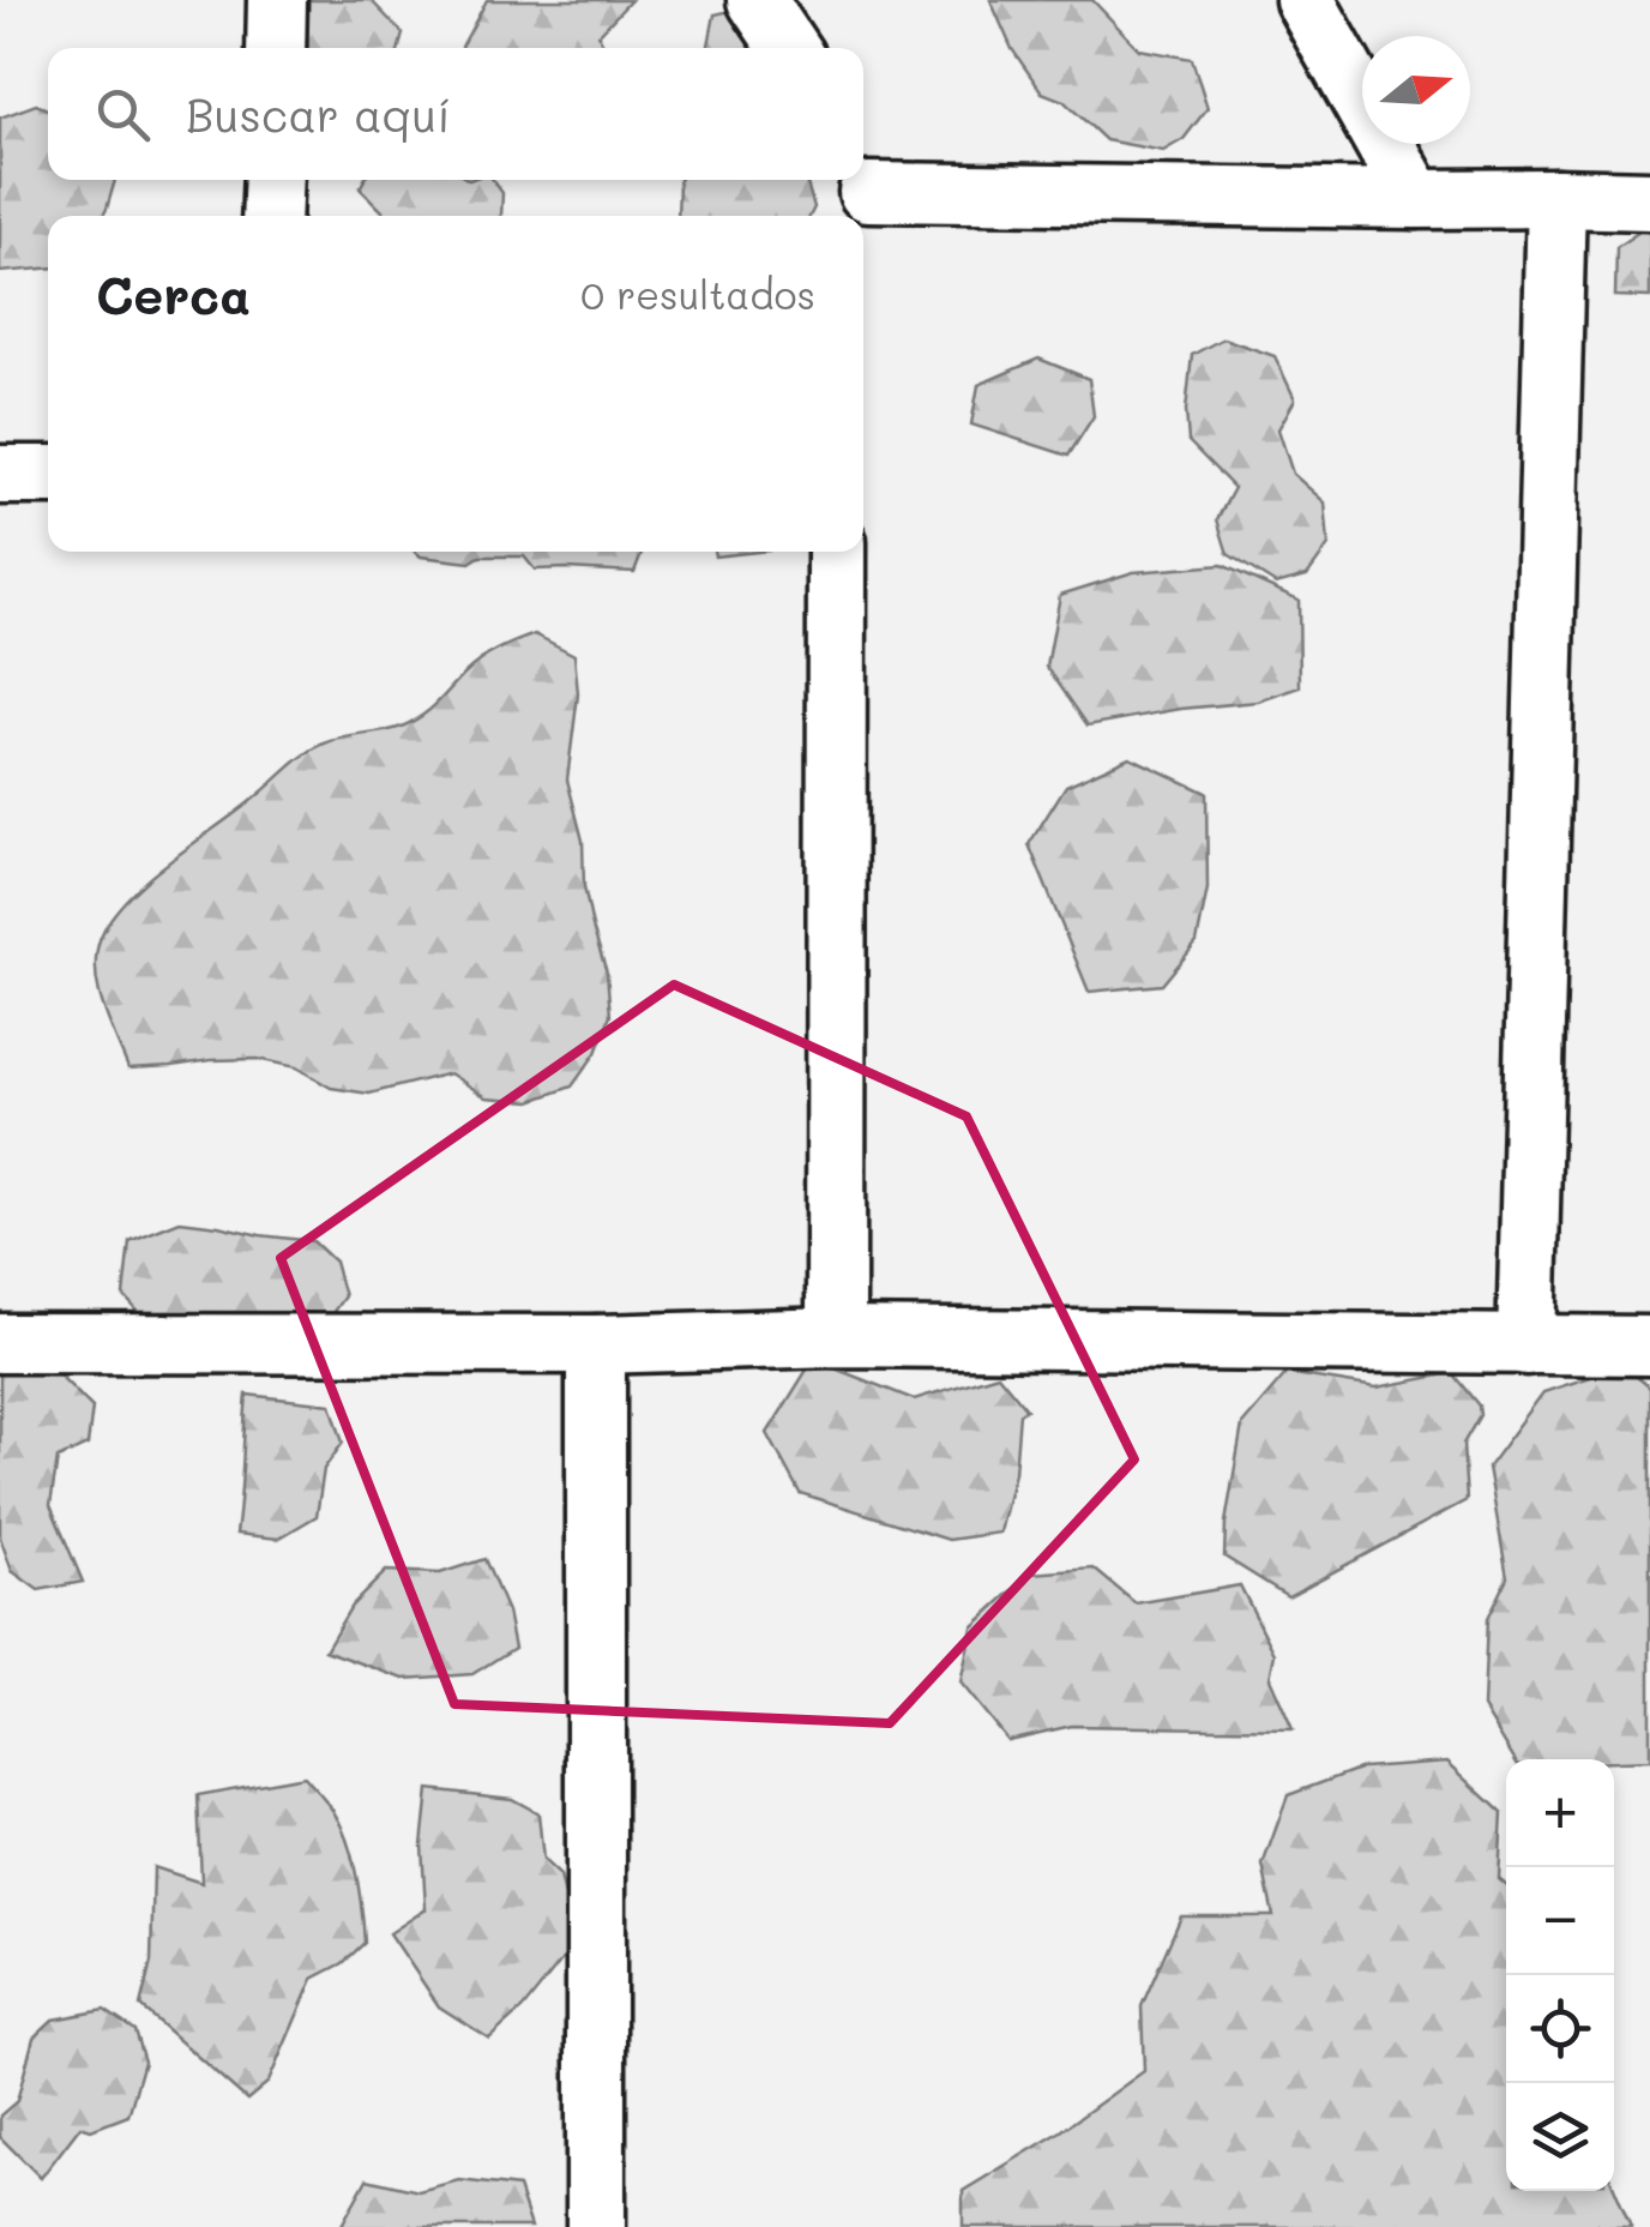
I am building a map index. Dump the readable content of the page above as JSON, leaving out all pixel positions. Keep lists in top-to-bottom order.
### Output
{
  "north": "right",
  "page": {
    "search": "Buscar aquí",
    "heading": ["Cerca", "0 resultados"],
    "map_buttons": ["+", "−"]
  }
}
